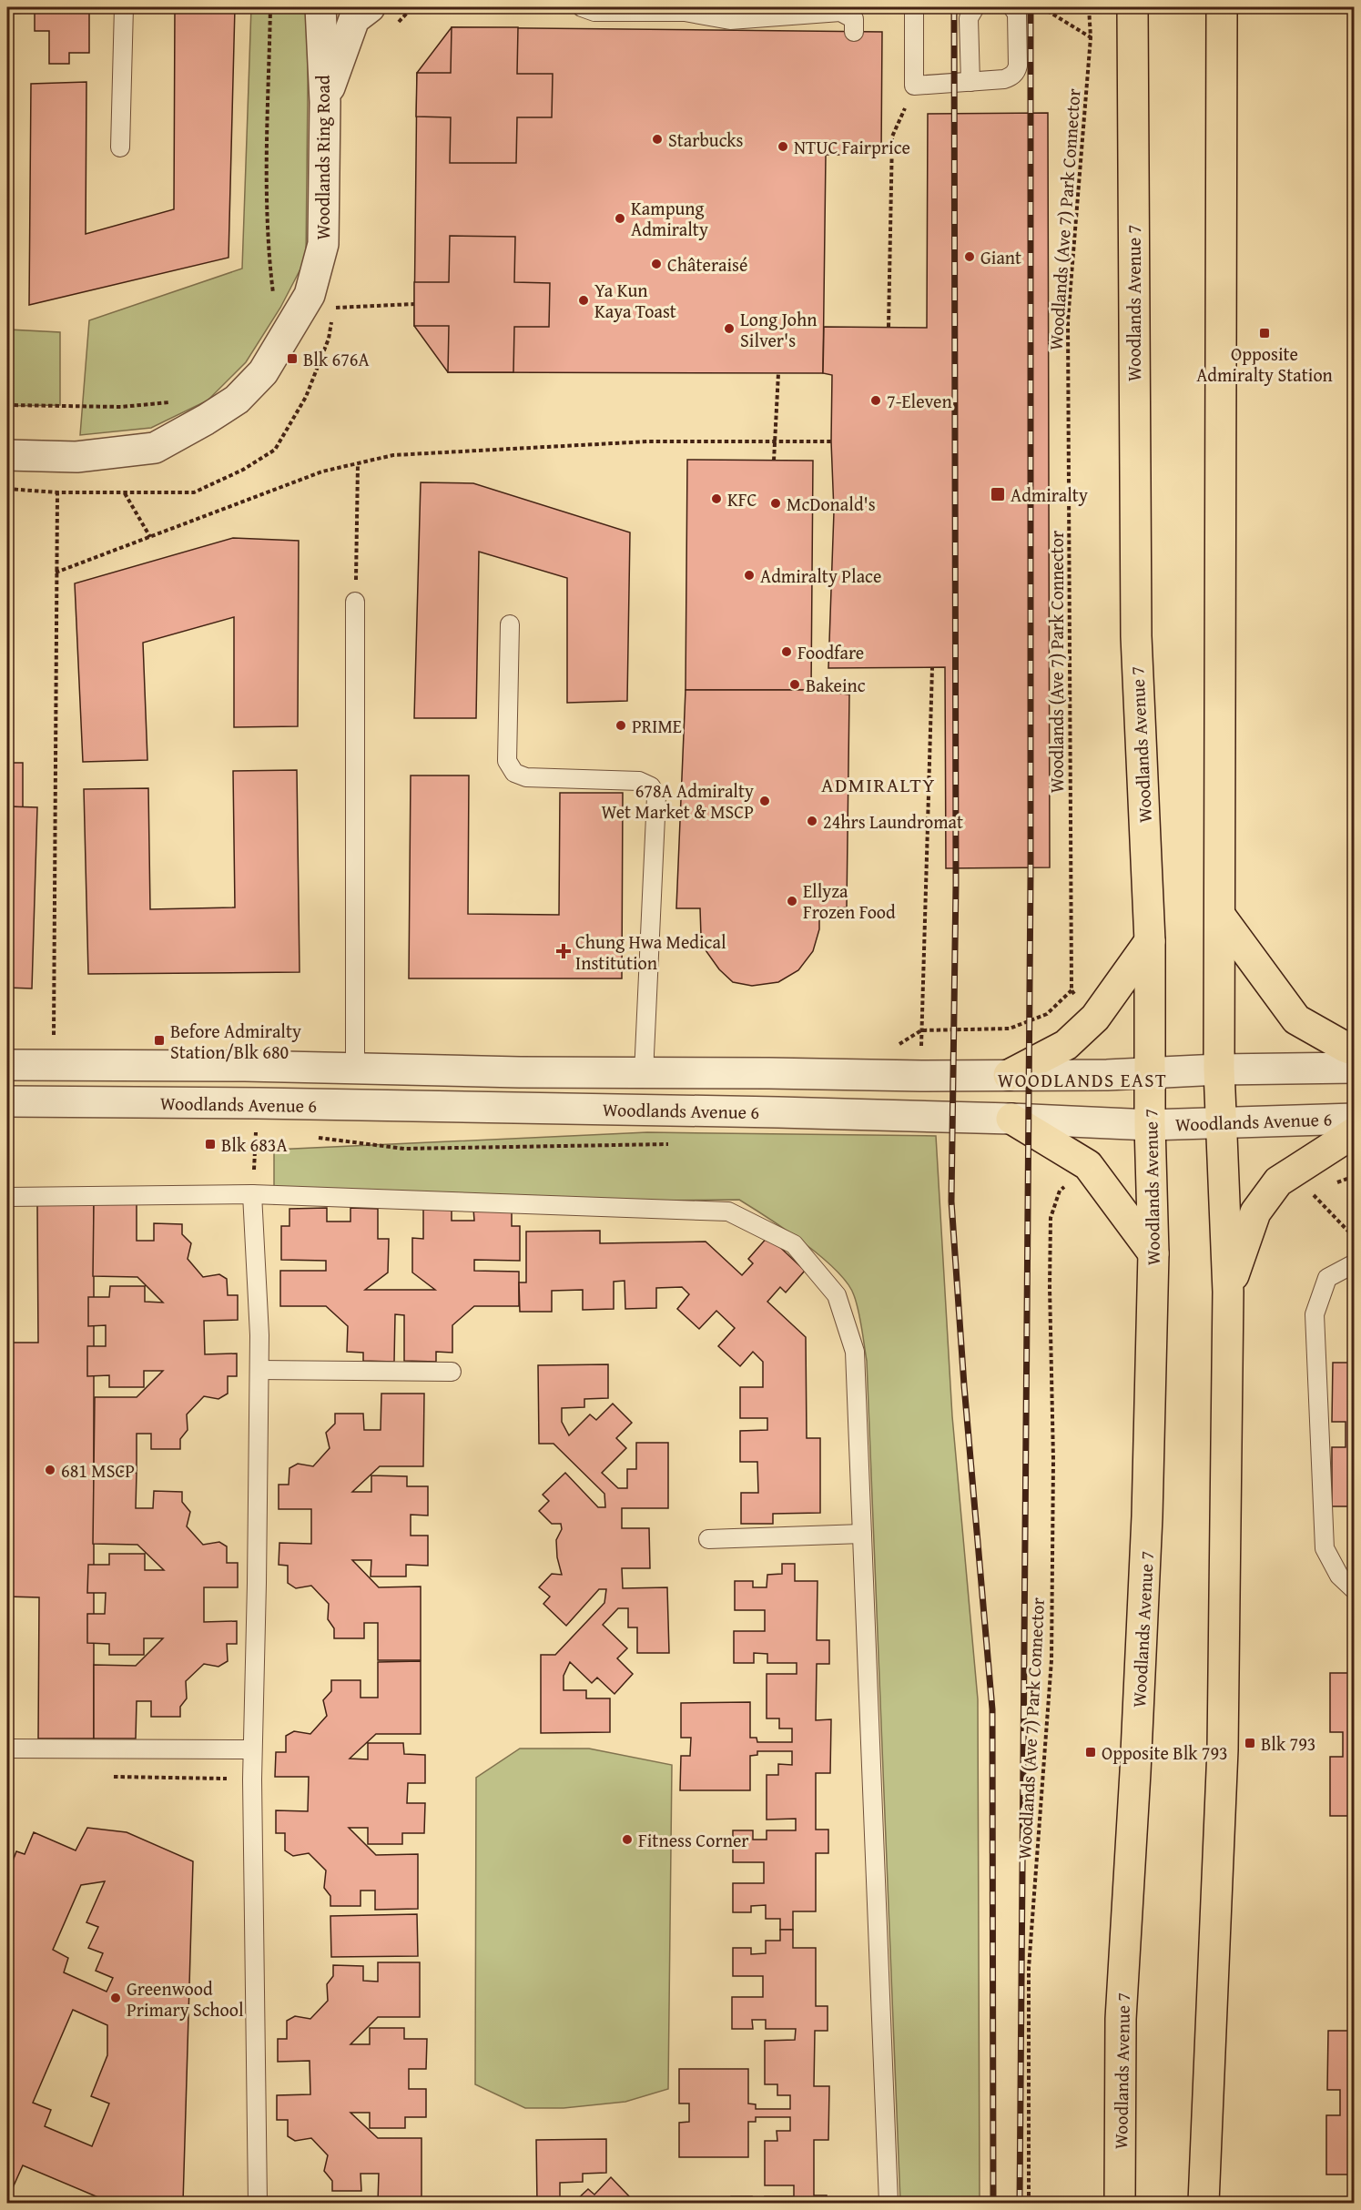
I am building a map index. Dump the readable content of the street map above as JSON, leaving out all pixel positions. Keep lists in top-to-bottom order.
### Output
{
  "streets": {
    "main road": ["Woodlands Avenue 7"],
    "street": ["Woodlands Ring Road", "Woodlands Avenue 6"],
    "path": ["Woodlands (Ave 7) Park Connector"]
  },
  "crossings": [
    ["Woodlands Avenue 7", "Woodlands Avenue 6"]
  ],
  "districts": ["ADMIRALTY", "WOODLANDS EAST"],
  "places": {
    "other": [
      "Starbucks",
      "NTUC Fairprice",
      "Kampung Admiralty",
      "Giant",
      "Châteraisé",
      "Ya Kun Kaya Toast",
      "Long John Silver's",
      "7-Eleven",
      "KFC",
      "McDonald's",
      "Admiralty Place",
      "Foodfare",
      "Bakeinc",
      "PRIME",
      "678A Admiralty Wet Market & MSCP",
      "24hrs Laundromat",
      "Ellyza Frozen Food",
      "681 MSCP",
      "Fitness Corner",
      "Greenwood Primary School"
    ],
    "transit": [
      "Opposite Admiralty Station",
      "Blk 676A",
      "Admiralty",
      "Before Admiralty Station/Blk 680",
      "Blk 683A",
      "Blk 793",
      "Opposite Blk 793"
    ],
    "health": ["Chung Hwa Medical Institution"]
  }
}
